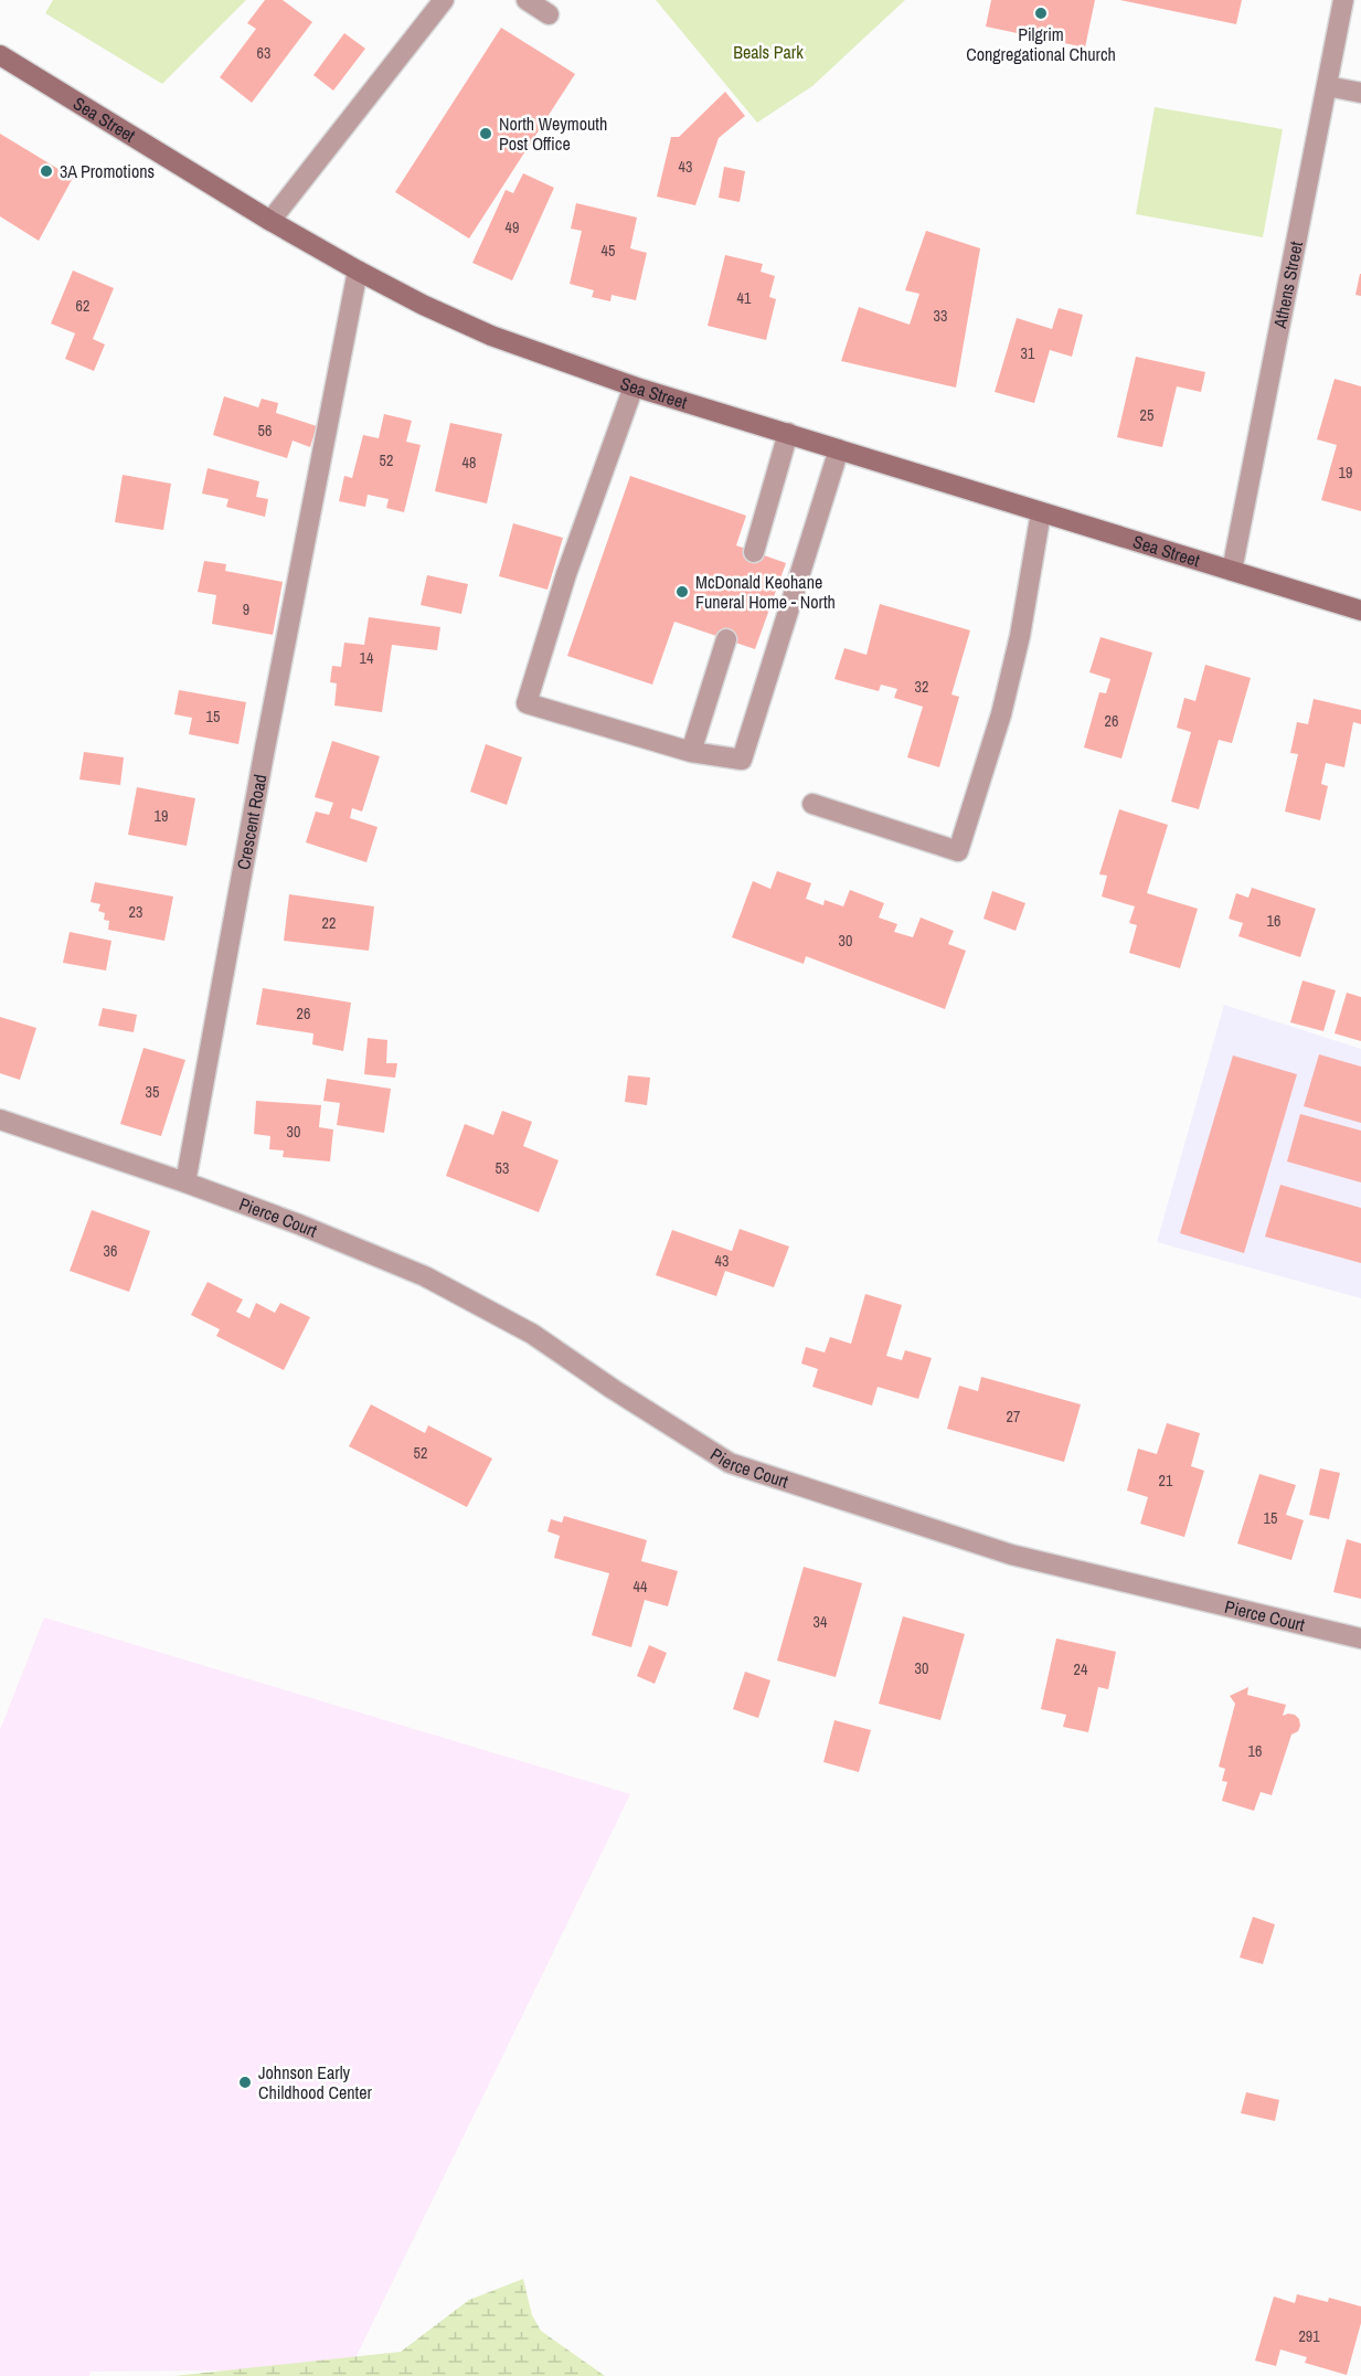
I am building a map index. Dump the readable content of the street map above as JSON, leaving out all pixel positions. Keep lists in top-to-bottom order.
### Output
{
  "streets": {
    "street": [
      "Sea Street",
      "Athens Street",
      "Crescent Road",
      "Pierce Court"
    ]
  },
  "crossings": [
    ["Sea Street", "Athens Street"],
    ["Sea Street", "Crescent Road"],
    ["Crescent Road", "Pierce Court"]
  ],
  "parks": ["Beals Park"],
  "places": [
    "Pilgrim Congregational Church",
    "North Weymouth Post Office",
    "3A Promotions",
    "McDonald Keohane Funeral Home - North",
    "Johnson Early Childhood Center"
  ],
  "house_numbers": [
    "63",
    "43",
    "49",
    "45",
    "41",
    "62",
    "33",
    "31",
    "25",
    "56",
    "52",
    "48",
    "19",
    "9",
    "14",
    "32",
    "15",
    "26",
    "19",
    "23",
    "16",
    "22",
    "30",
    "26",
    "35",
    "30",
    "53",
    "36",
    "43",
    "27",
    "52",
    "21",
    "15",
    "44",
    "34",
    "30",
    "24",
    "16",
    "291"
  ]
}
